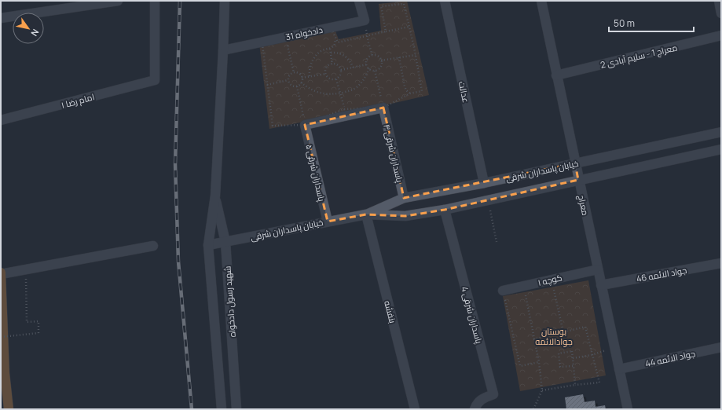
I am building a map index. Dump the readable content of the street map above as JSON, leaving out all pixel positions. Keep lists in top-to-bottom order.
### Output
{
  "streets": {
    "street": [
      "دادخواه 31",
      "معراج 1 - سلیم آبادی 2",
      "عدالت",
      "امام رضا ۱",
      "پاسداران شرقی ۳",
      "خیابان پاسداران شرقی",
      "پاسداران شرقی ۵",
      "معراج",
      "جواد الائمه 46",
      "کوچه ۱",
      "شهید رسول دادخواه",
      "بنفشه",
      "پاسداران شرقی 4",
      "جواد الائمه 44"
    ]
  },
  "crossings": [
    ["دادخواه 31", "شهید رسول دادخواه"],
    ["معراج 1 - سلیم آبادی 2", "معراج"],
    ["عدالت", "خیابان پاسداران شرقی"],
    ["پاسداران شرقی ۳", "خیابان پاسداران شرقی"],
    ["خیابان پاسداران شرقی", "پاسداران شرقی ۵"],
    ["خیابان پاسداران شرقی", "معراج"],
    ["خیابان پاسداران شرقی", "شهید رسول دادخواه"],
    ["خیابان پاسداران شرقی", "بنفشه"],
    ["خیابان پاسداران شرقی", "پاسداران شرقی 4"],
    ["معراج", "جواد الائمه 46"],
    ["معراج", "کوچه ۱"],
    ["معراج", "جواد الائمه 44"]
  ],
  "parks": ["بوستان جوادالائمه"],
  "scale_bar": "50 m",
  "north": "bottom right"
}
